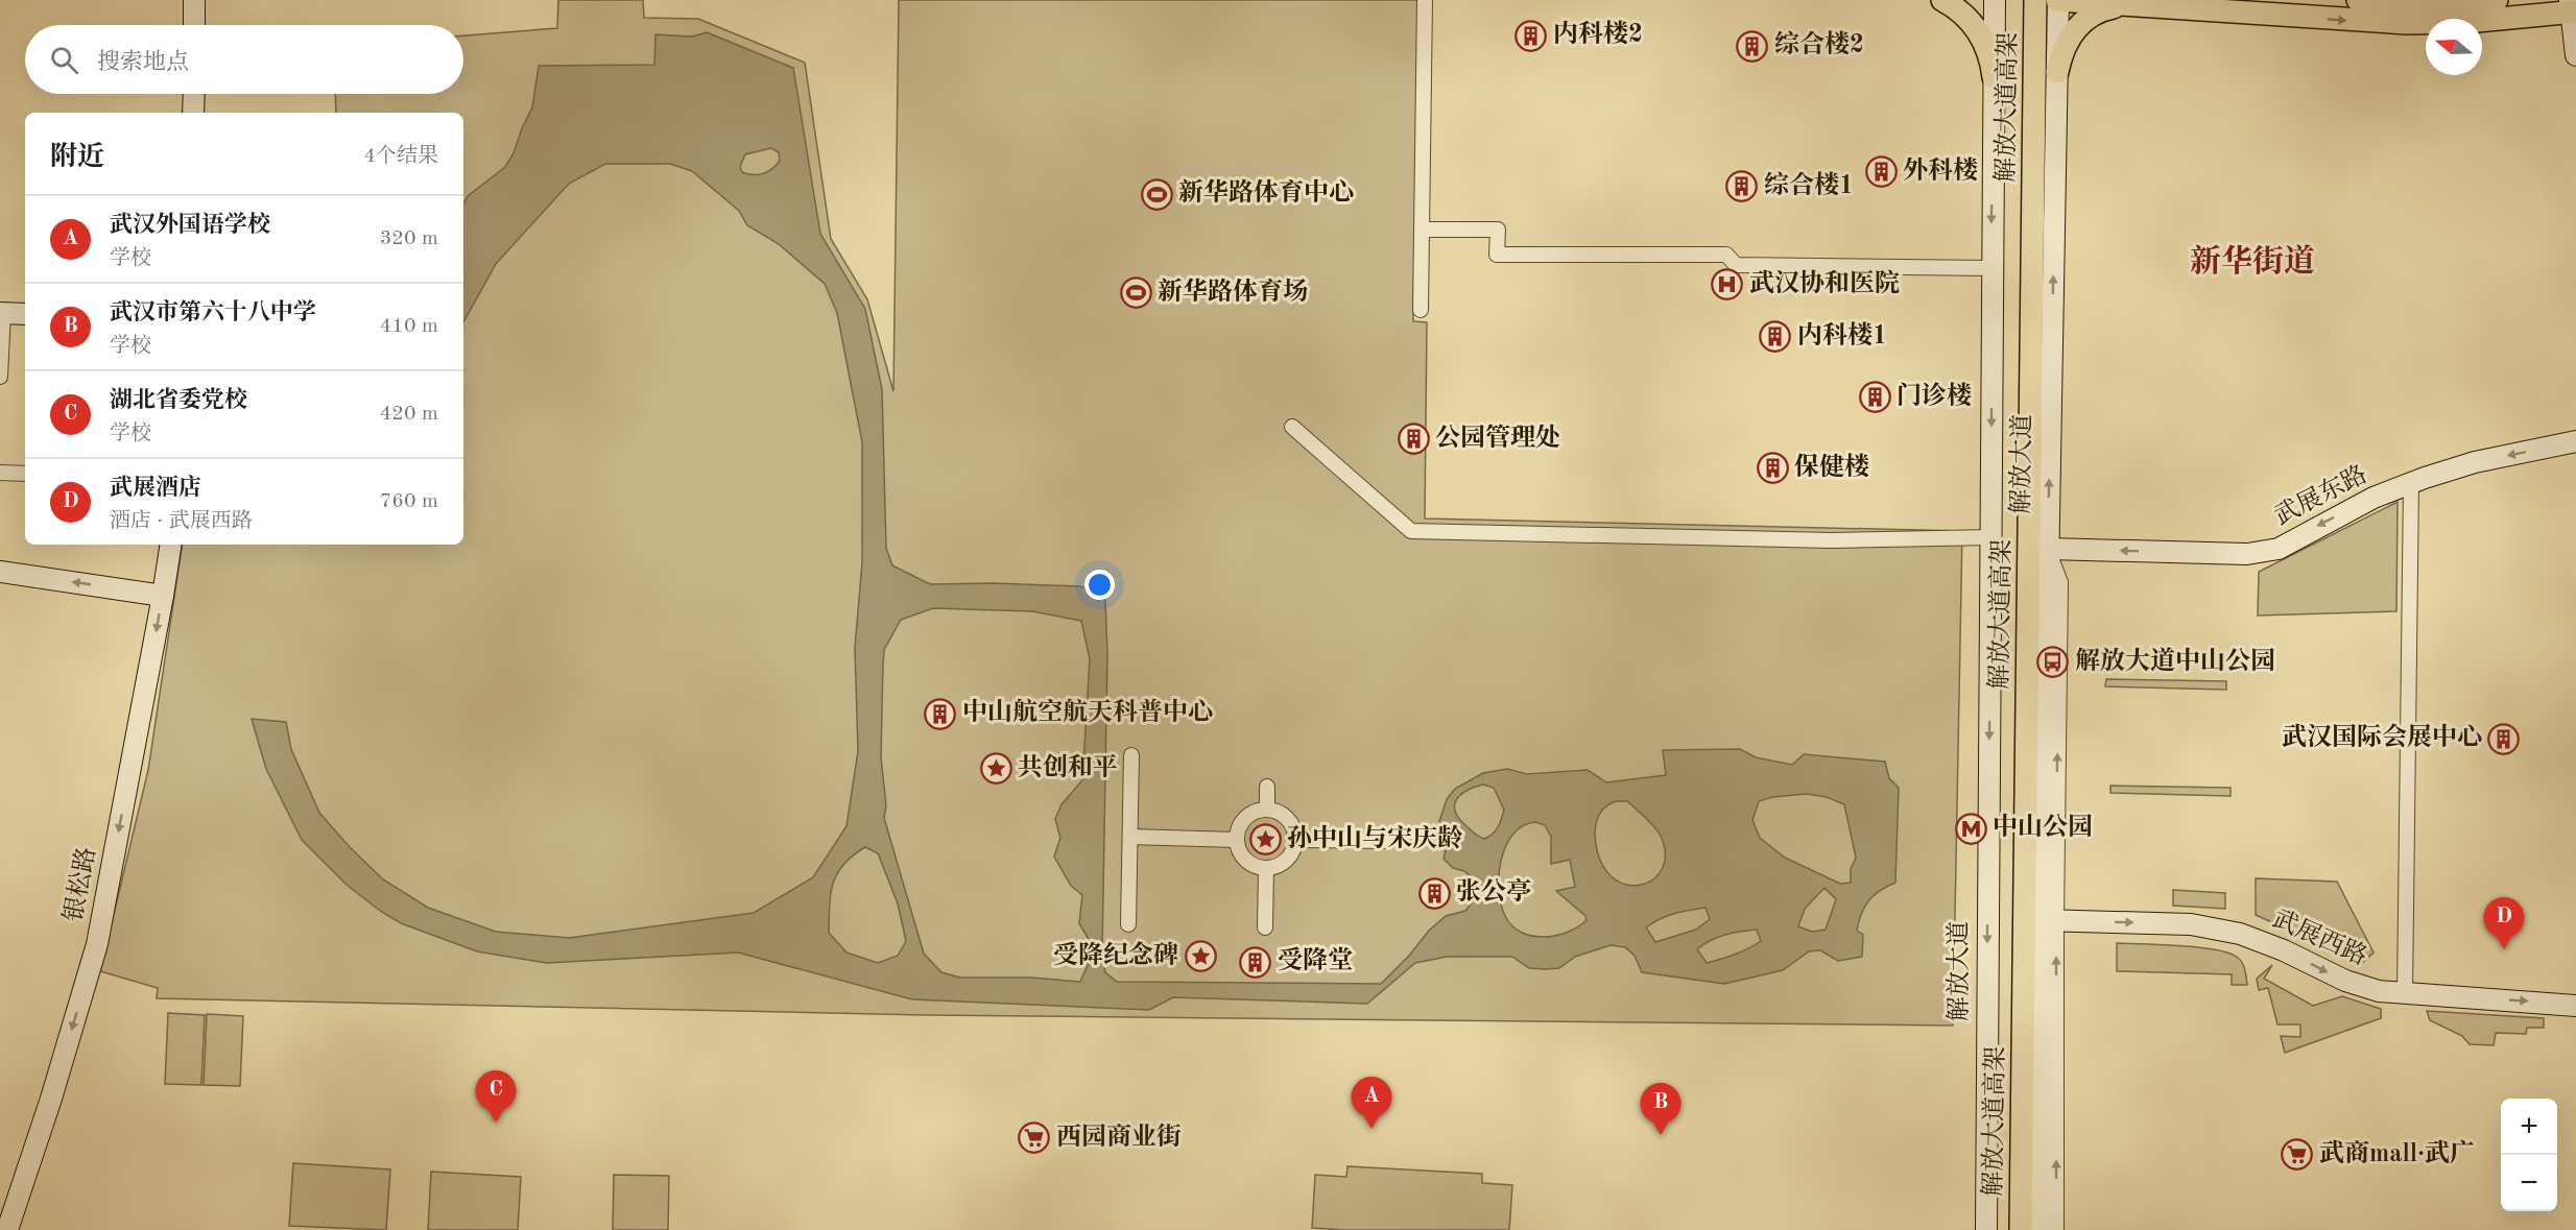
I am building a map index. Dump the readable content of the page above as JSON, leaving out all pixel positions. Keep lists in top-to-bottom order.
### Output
{
  "streets": {
    "main road": [
      "解放大道高架",
      "解放大道",
      "武展东路",
      "银松路",
      "武展西路"
    ]
  },
  "crossings": [
    ["解放大道", "武展东路"],
    ["解放大道", "武展西路"]
  ],
  "one_way": ["武展东路", "银松路", "武展西路"],
  "districts": ["新华街道"],
  "places": {
    "building": [
      "内科楼2",
      "综合楼2",
      "外科楼",
      "综合楼1",
      "内科楼1",
      "门诊楼",
      "公园管理处",
      "保健楼",
      "中山航空航天科普中心",
      "武汉国际会展中心",
      "张公亭",
      "受降堂"
    ],
    "sports": ["新华路体育中心", "新华路体育场"],
    "hospital": ["武汉协和医院"],
    "bus stop": ["解放大道中山公园"],
    "place": ["共创和平", "孙中山与宋庆龄", "受降纪念碑"],
    "metro station": ["中山公园"],
    "supermarket": ["西园商业街", "武商mall·武广"]
  },
  "north": "left",
  "page": {
    "search": "搜索地点",
    "heading": ["附近", "4个结果"],
    "list": [
      {
        "mark": "A",
        "name": "武汉外国语学校",
        "note": "学校",
        "value": "320 m"
      },
      {
        "mark": "B",
        "name": "武汉市第六十八中学",
        "note": "学校",
        "value": "410 m"
      },
      {
        "mark": "C",
        "name": "湖北省委党校",
        "note": "学校",
        "value": "420 m"
      },
      {
        "mark": "D",
        "name": "武展酒店",
        "note": "酒店 · 武展西路",
        "value": "760 m"
      }
    ],
    "pins": [
      "D",
      "C",
      "A",
      "B"
    ],
    "map_buttons": ["+", "−"]
  }
}
